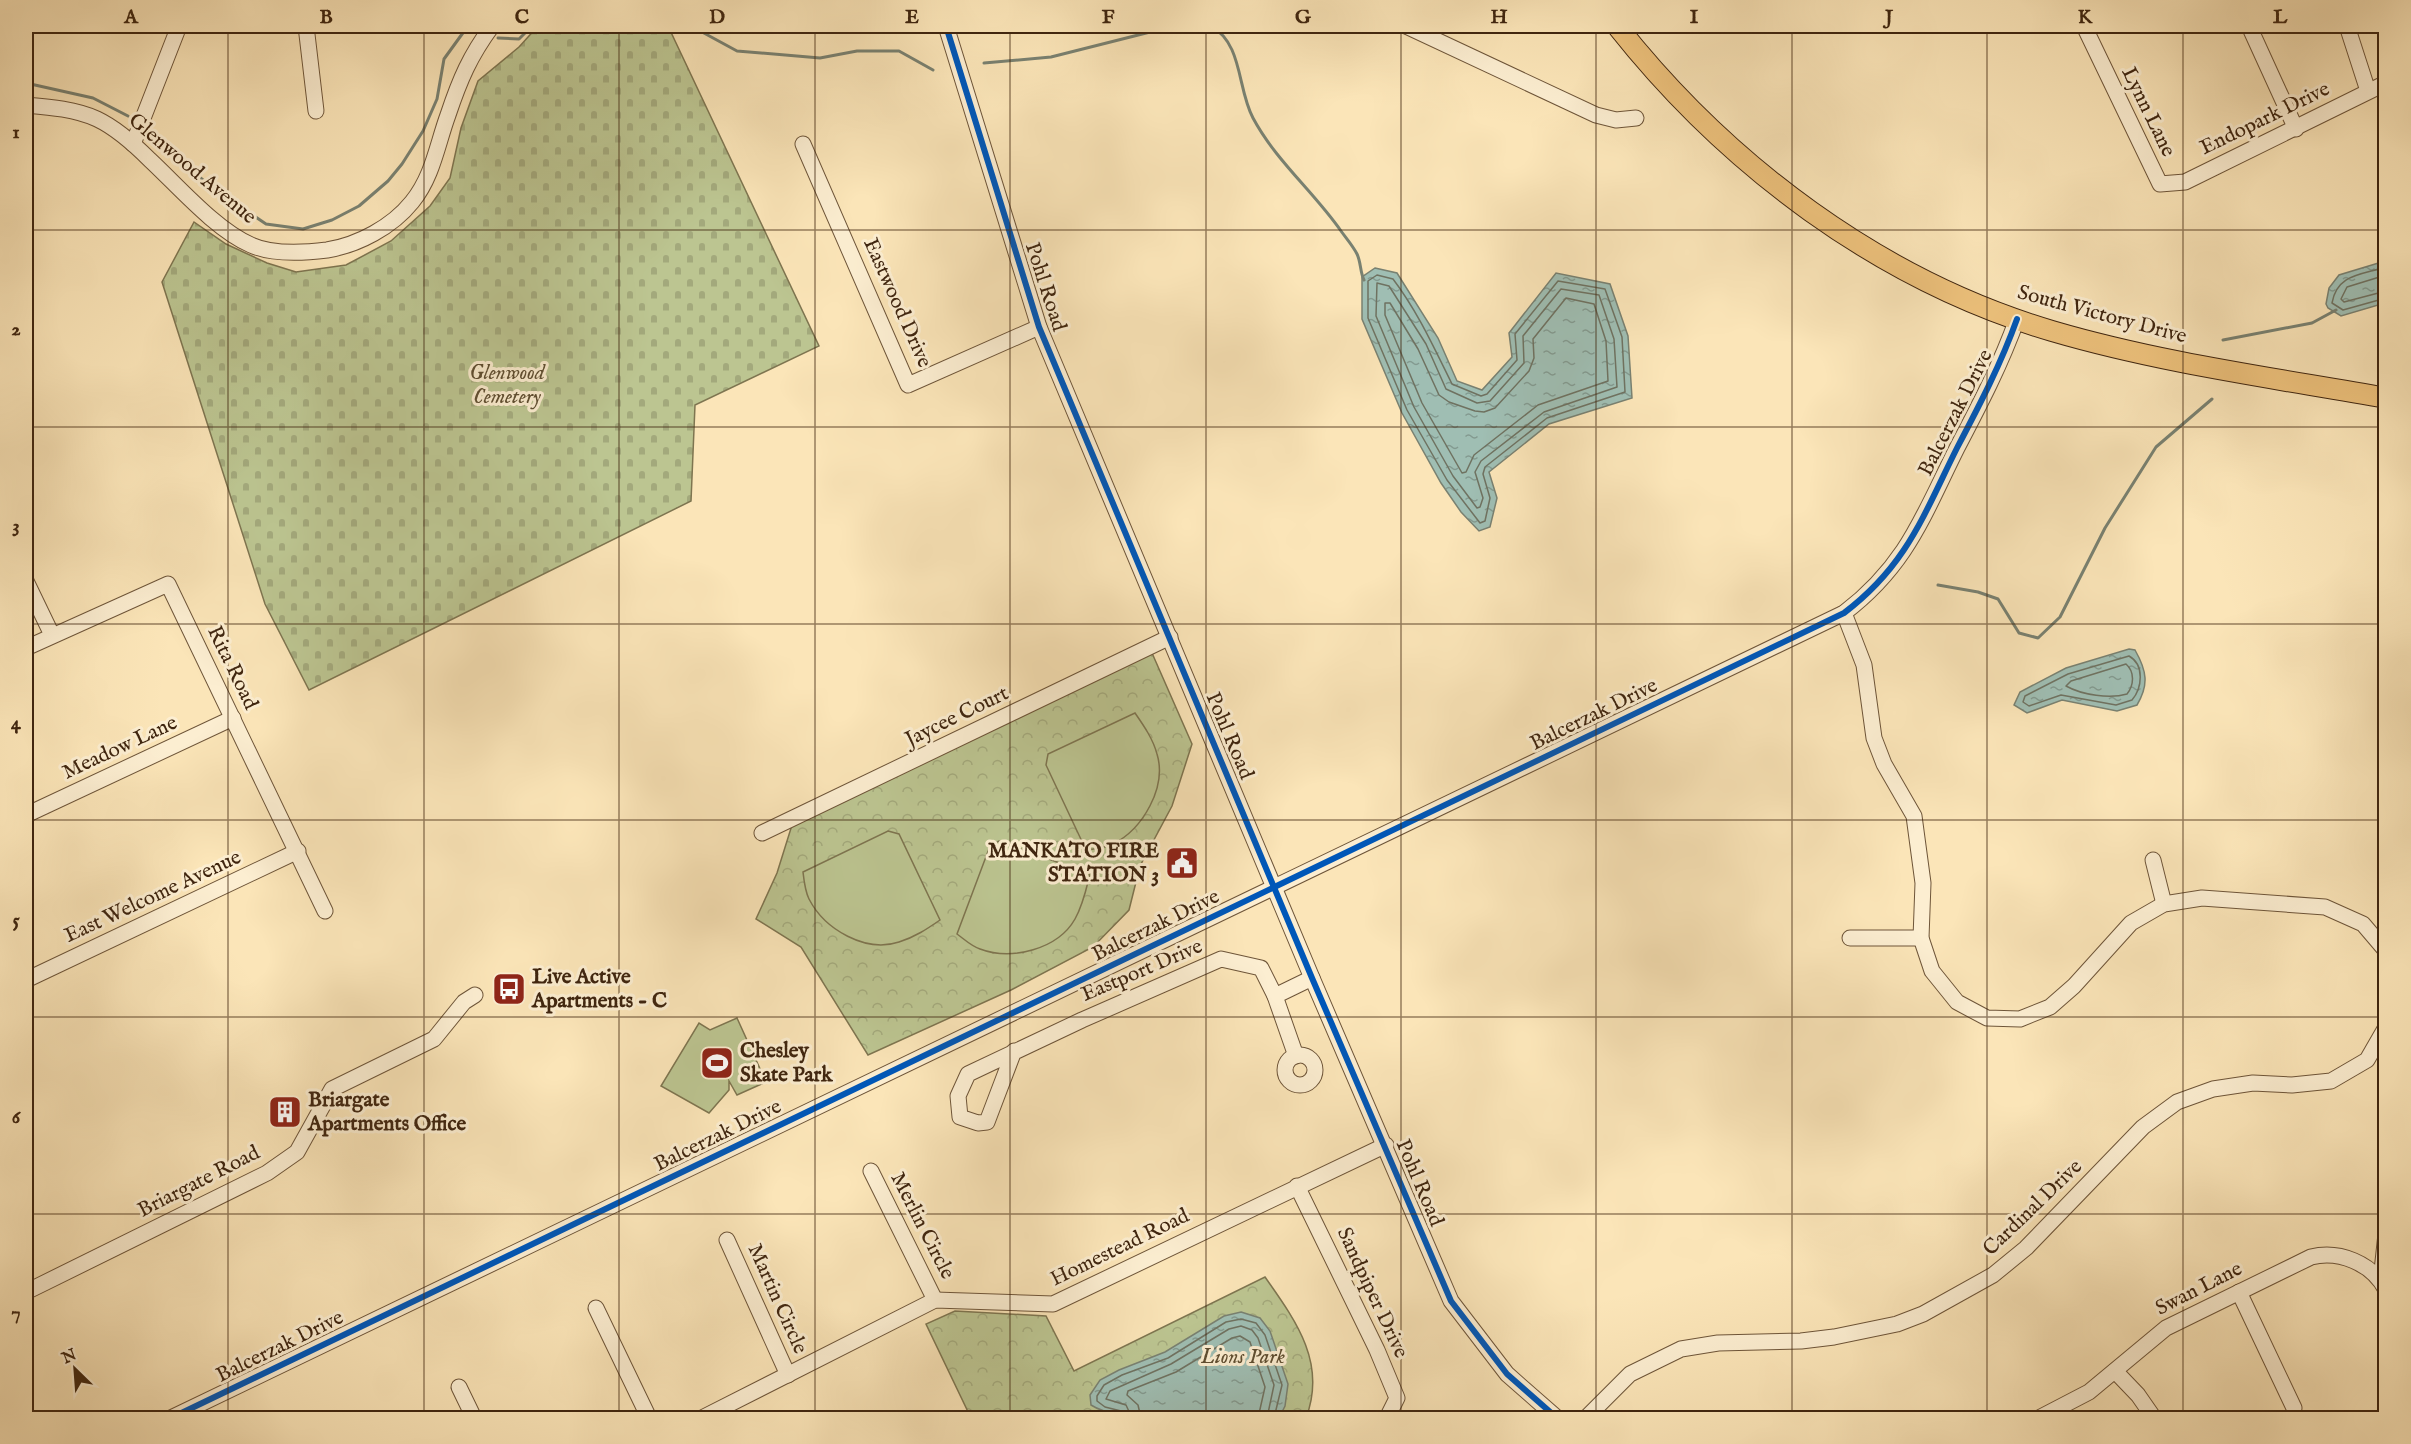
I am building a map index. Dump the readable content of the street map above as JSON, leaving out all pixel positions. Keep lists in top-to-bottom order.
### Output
{
  "streets": {
    "main road": ["South Victory Drive"],
    "street": [
      "Lynn Lane",
      "Endopark Drive",
      "Glenwood Avenue",
      "Pohl Road",
      "Eastwood Drive",
      "Balcerzak Drive",
      "Rita Road",
      "Jaycee Court",
      "Meadow Lane",
      "East Welcome Avenue",
      "Eastport Drive",
      "Briargate Road",
      "Cardinal Drive",
      "Merlin Circle",
      "Homestead Road",
      "Swan Lane",
      "Sandpiper Drive",
      "Martin Circle"
    ]
  },
  "crossings": [
    ["Lynn Lane", "Endopark Drive"],
    ["Pohl Road", "Eastwood Drive"],
    ["Pohl Road", "Balcerzak Drive"],
    ["Pohl Road", "Jaycee Court"],
    ["Pohl Road", "Homestead Road"],
    ["South Victory Drive", "Balcerzak Drive"],
    ["Rita Road", "Meadow Lane"],
    ["Rita Road", "East Welcome Avenue"],
    ["Merlin Circle", "Homestead Road"],
    ["Homestead Road", "Sandpiper Drive"],
    ["Homestead Road", "Martin Circle"]
  ],
  "parks": ["Glenwood Cemetery", "Lions Park"],
  "places": {
    "public building": ["MANKATO FIRE STATION 3"],
    "bus stop": ["Live Active Apartments - C"],
    "sports": ["Chesley Skate Park"],
    "building": ["Briargate Apartments Office"]
  },
  "north": "top left",
  "grid": {
    "columns": [
      "A",
      "B",
      "C",
      "D",
      "E",
      "F",
      "G",
      "H",
      "I",
      "J",
      "K",
      "L"
    ],
    "rows": [
      "1",
      "2",
      "3",
      "4",
      "5",
      "6",
      "7"
    ]
  }
}
